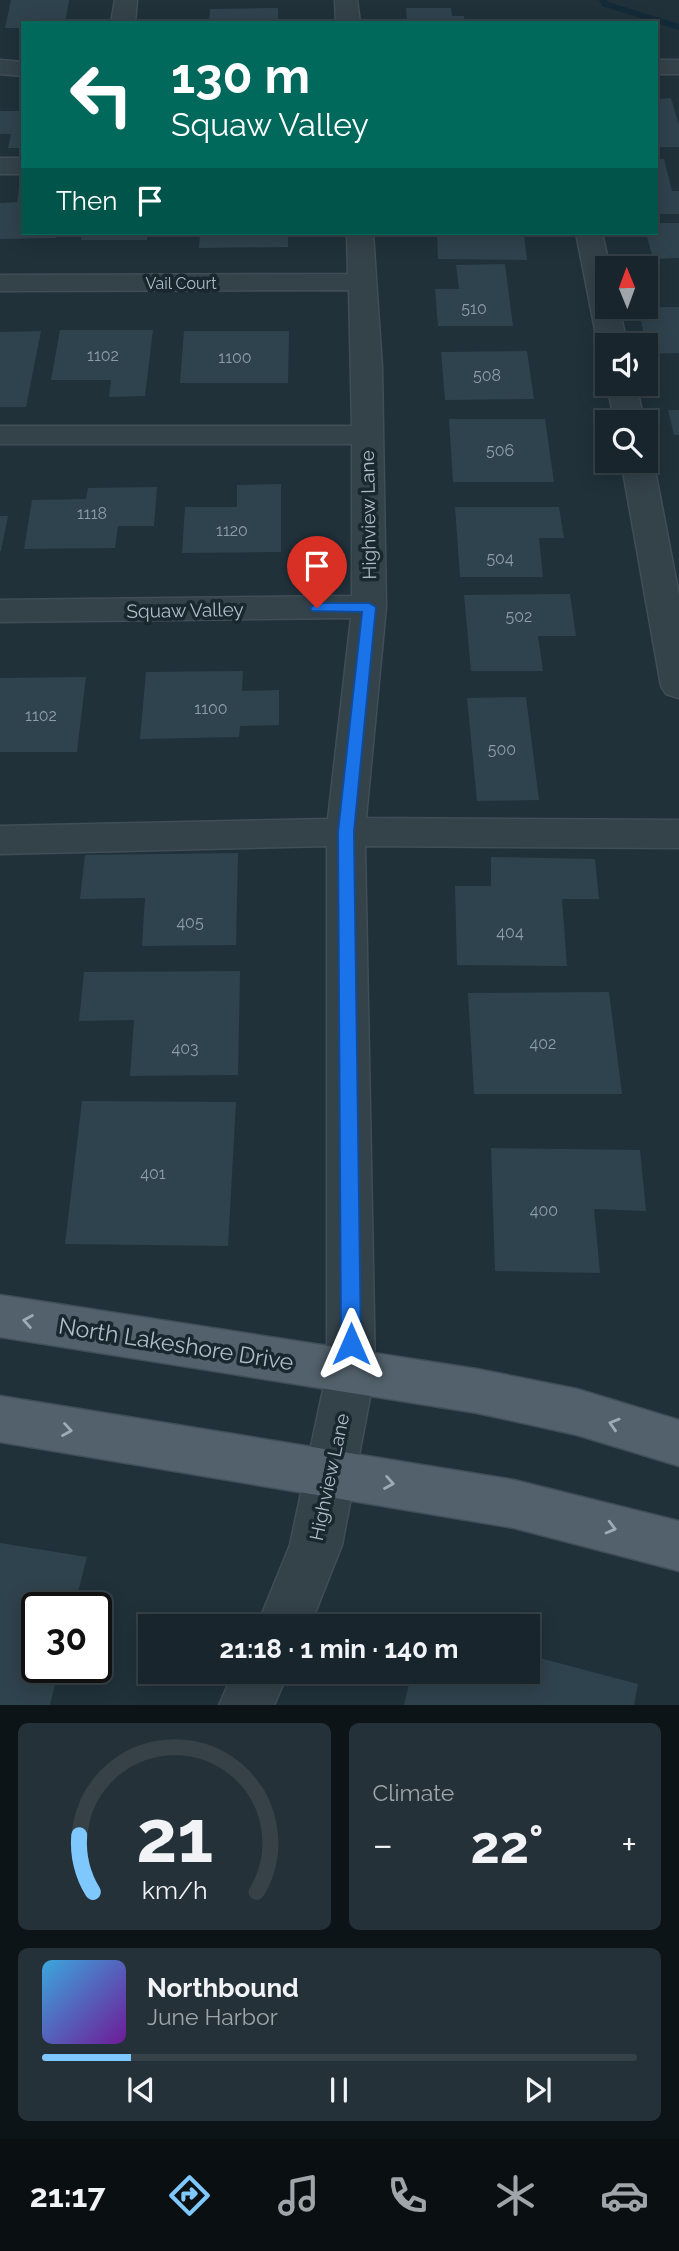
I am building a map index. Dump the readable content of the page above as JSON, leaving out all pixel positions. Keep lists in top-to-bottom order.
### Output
{
  "streets": {
    "main road": ["North Lakeshore Drive"],
    "street": ["Vail Court", "Highview Lane", "Squaw Valley"]
  },
  "crossings": [
    ["Vail Court", "Highview Lane"],
    ["Highview Lane", "Squaw Valley"],
    ["Highview Lane", "North Lakeshore Drive"]
  ],
  "house_numbers": [
    "510",
    "1102",
    "1100",
    "508",
    "506",
    "1118",
    "1120",
    "504",
    "502",
    "1100",
    "1102",
    "500",
    "405",
    "404",
    "402",
    "403",
    "401",
    "400"
  ],
  "north": "top",
  "page": {
    "turn": ["130 m", "Squaw Valley"],
    "then": "Then",
    "limit": "30",
    "trip": "21:18 · 1 min · 140 m",
    "tile": "Climate",
    "heat": ["−", "22°", "+"],
    "song": ["Northbound", "June Harbor"],
    "tabs": "21:17",
    "gauge": ["21", "km/h"]
  }
}
